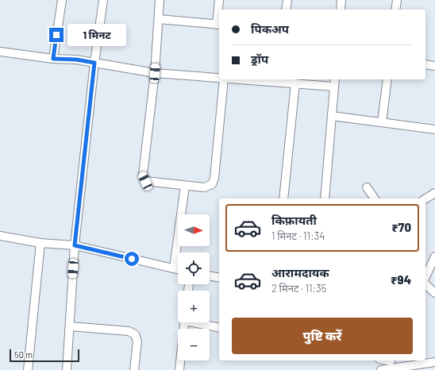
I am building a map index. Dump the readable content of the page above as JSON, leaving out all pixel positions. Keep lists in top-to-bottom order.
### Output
{
  "scale_bar": "50 m",
  "north": "right",
  "page": {
    "banner": ["पिकअप", "ड्रॉप"],
    "bubble": "1 मिनट",
    "list": [
      {
        "name": "किफ़ायती",
        "note": "1 मिनट · 11:34",
        "value": "₹70"
      },
      {
        "name": "आरामदायक",
        "note": "2 मिनट · 11:35",
        "value": "₹94"
      }
    ],
    "map_buttons": ["+", "−"],
    "buttons": "पुष्टि करें",
    "scale": "50 m"
  }
}
